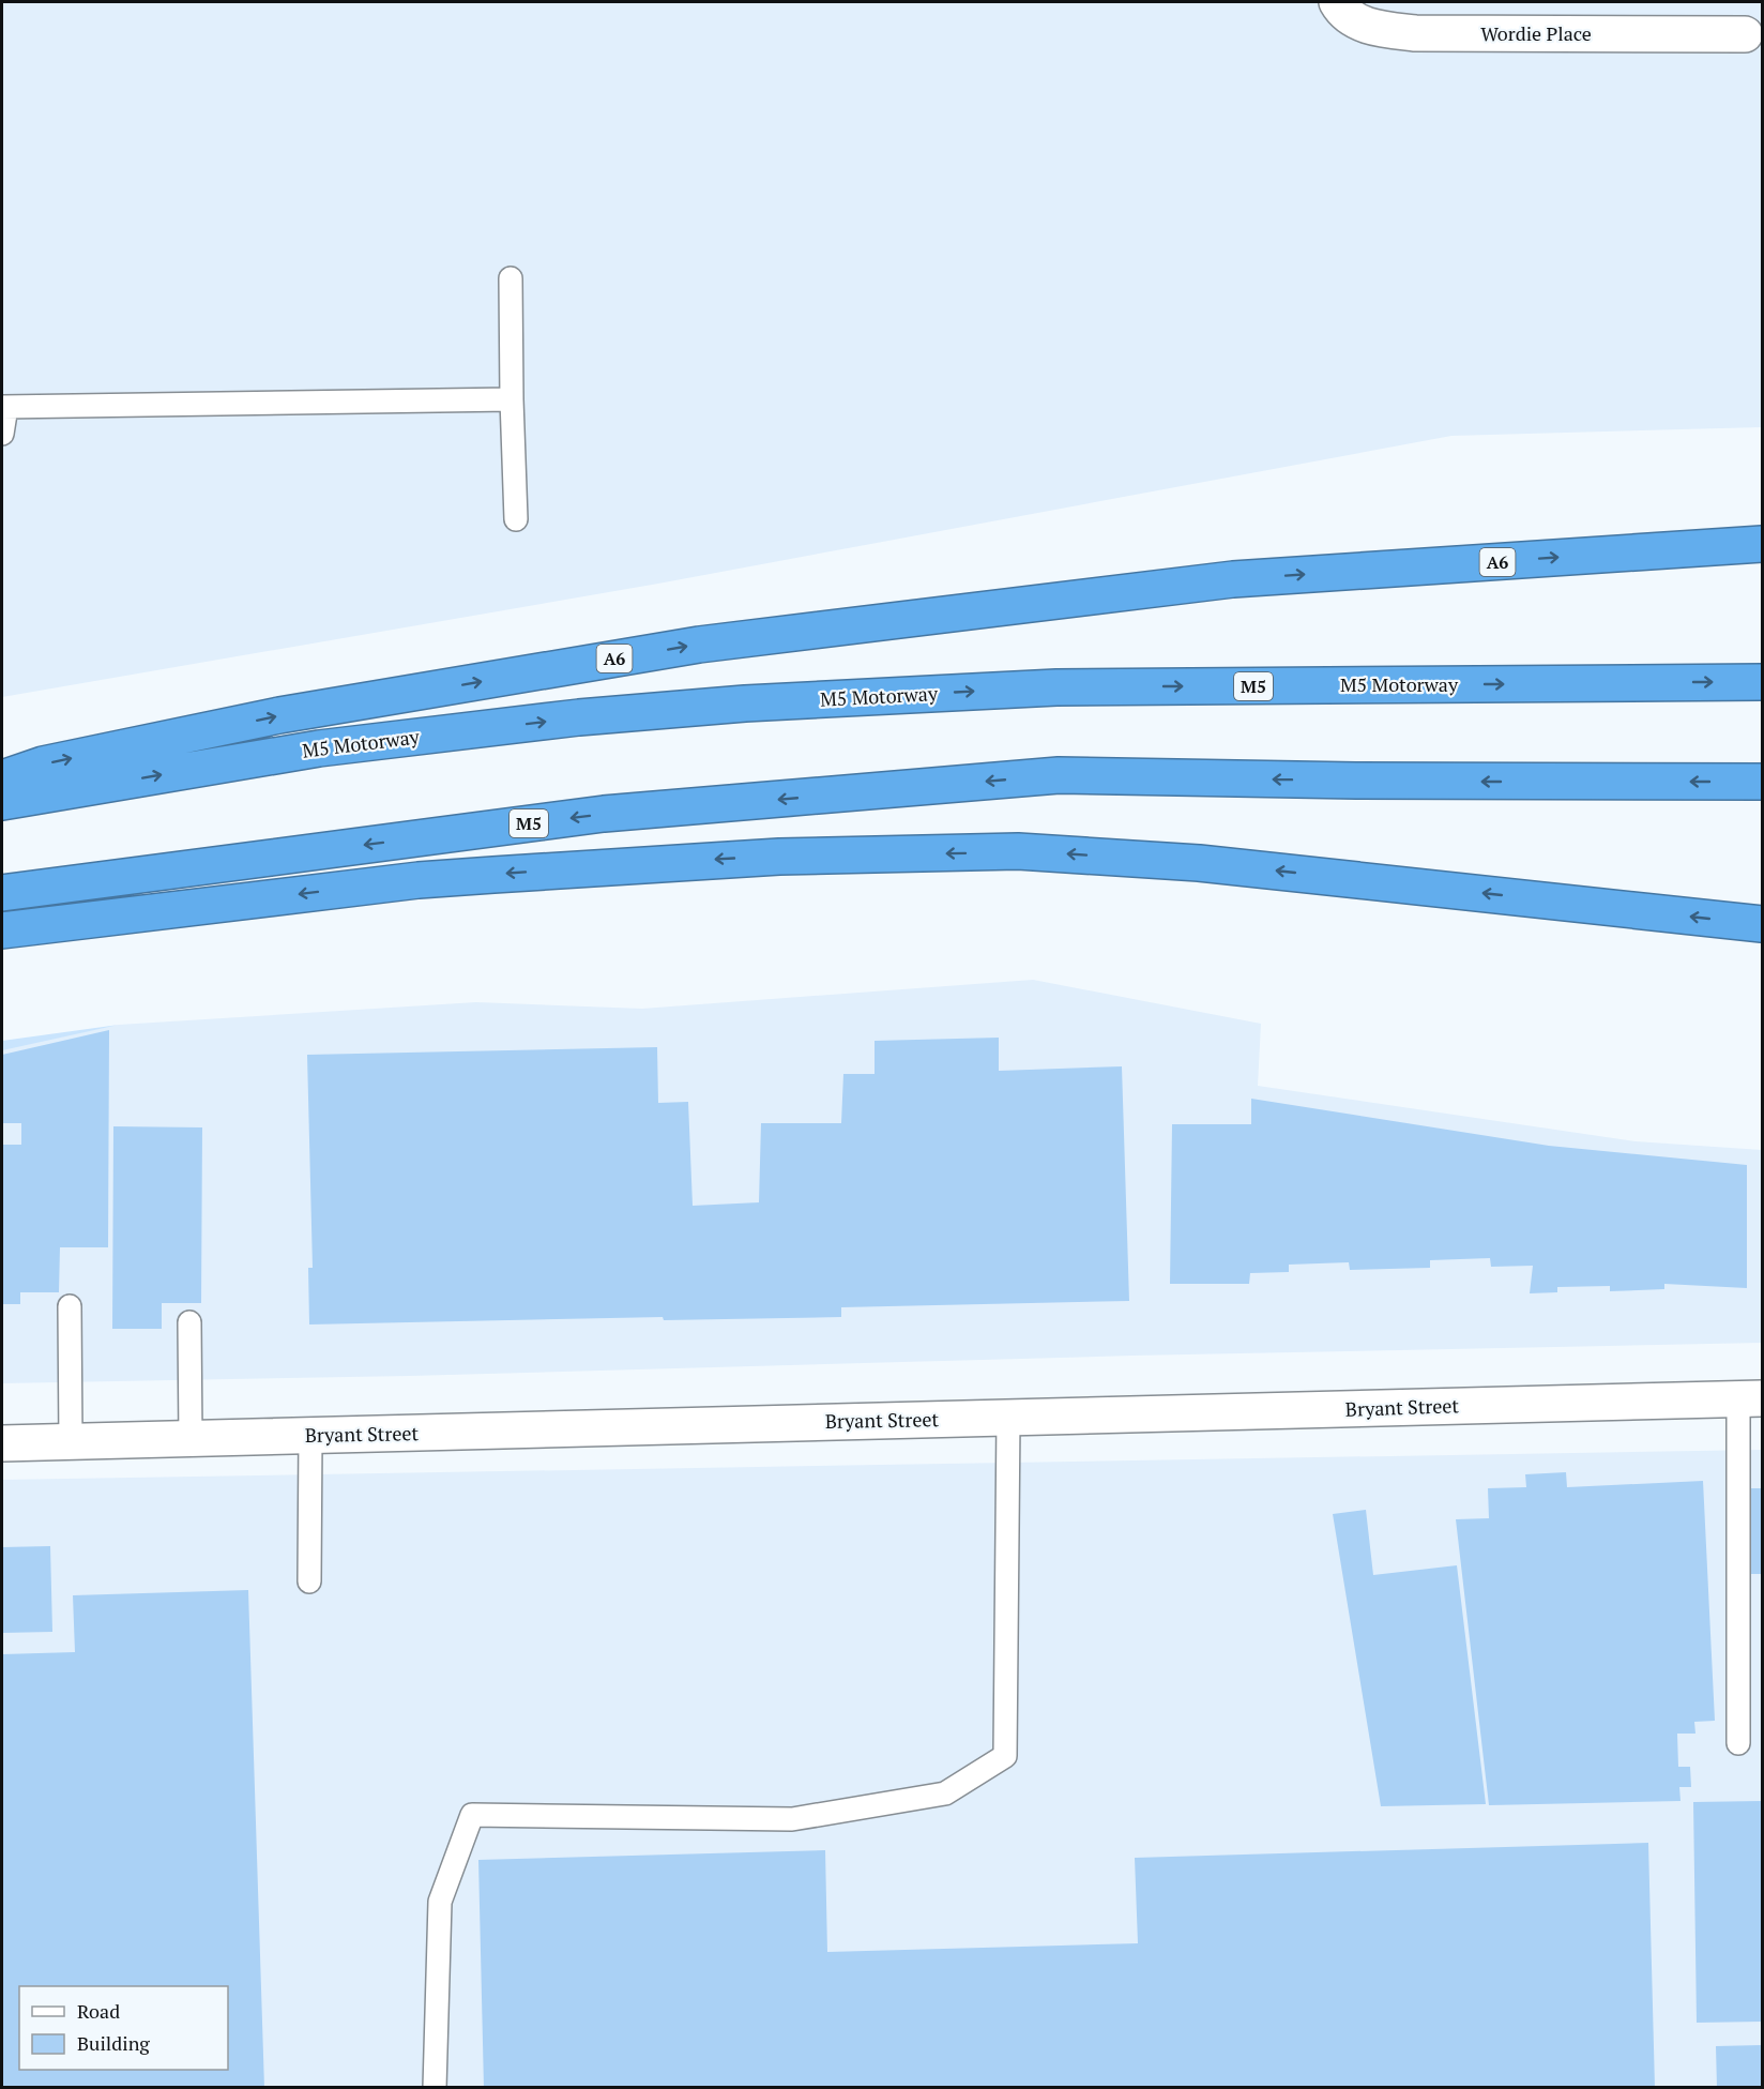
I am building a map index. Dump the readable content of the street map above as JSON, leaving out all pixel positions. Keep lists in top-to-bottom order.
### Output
{
  "streets": {
    "highway": ["A6", "M5 Motorway", "M5"],
    "street": ["Wordie Place", "Bryant Street"]
  },
  "legend": ["Road", "Building"]
}
